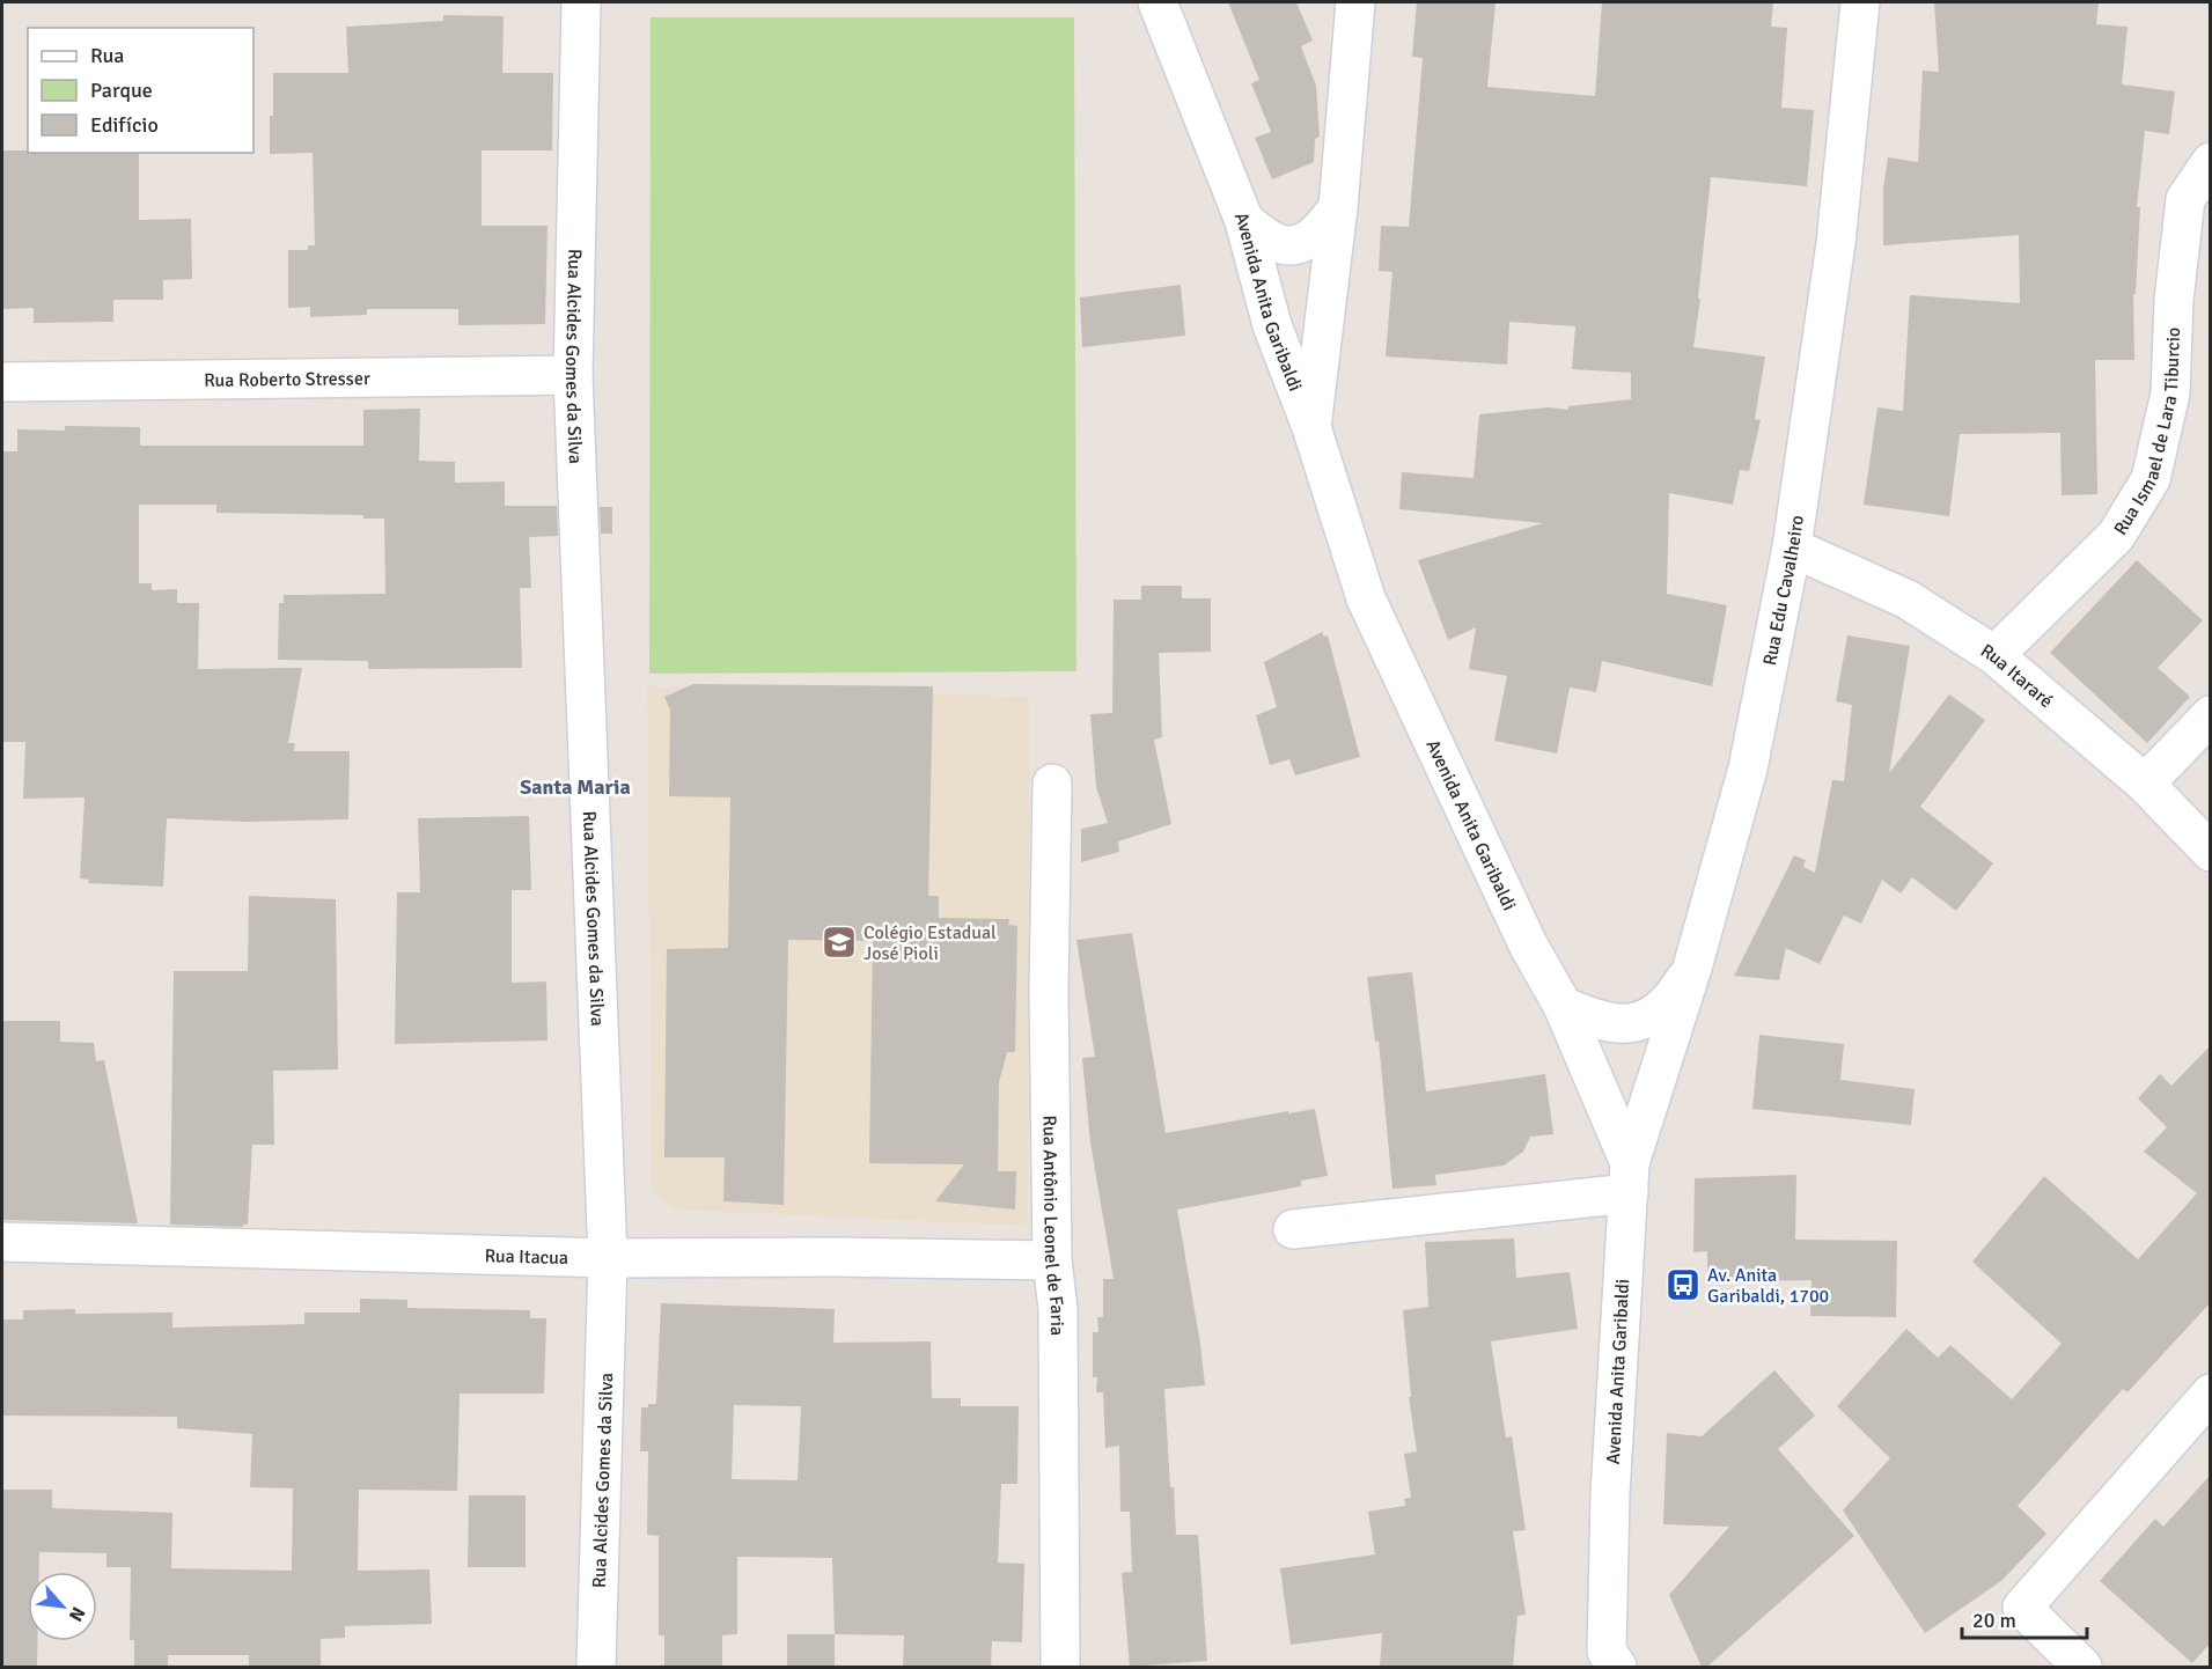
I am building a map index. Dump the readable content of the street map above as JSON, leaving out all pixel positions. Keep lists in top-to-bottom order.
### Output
{
  "streets": {
    "street": [
      "Avenida Anita Garibaldi",
      "Rua Alcides Gomes da Silva",
      "Rua Roberto Stresser",
      "Rua Ismael de Lara Tiburcio",
      "Rua Edu Cavalheiro",
      "Rua Itararé",
      "Rua Antônio Leonel de Faria",
      "Rua Itacua"
    ]
  },
  "crossings": [
    ["Avenida Anita Garibaldi", "Rua Edu Cavalheiro"],
    ["Rua Alcides Gomes da Silva", "Rua Roberto Stresser"],
    ["Rua Alcides Gomes da Silva", "Rua Itacua"],
    ["Rua Ismael de Lara Tiburcio", "Rua Itararé"],
    ["Rua Edu Cavalheiro", "Rua Itararé"],
    ["Rua Antônio Leonel de Faria", "Rua Itacua"]
  ],
  "districts": ["Santa Maria"],
  "places": {
    "school or university": ["Colégio Estadual José Pioli"],
    "bus stop": ["Av. Anita Garibaldi, 1700"]
  },
  "legend": ["Rua", "Parque", "Edifício"],
  "scale_bar": "20 m",
  "north": "bottom right"
}
